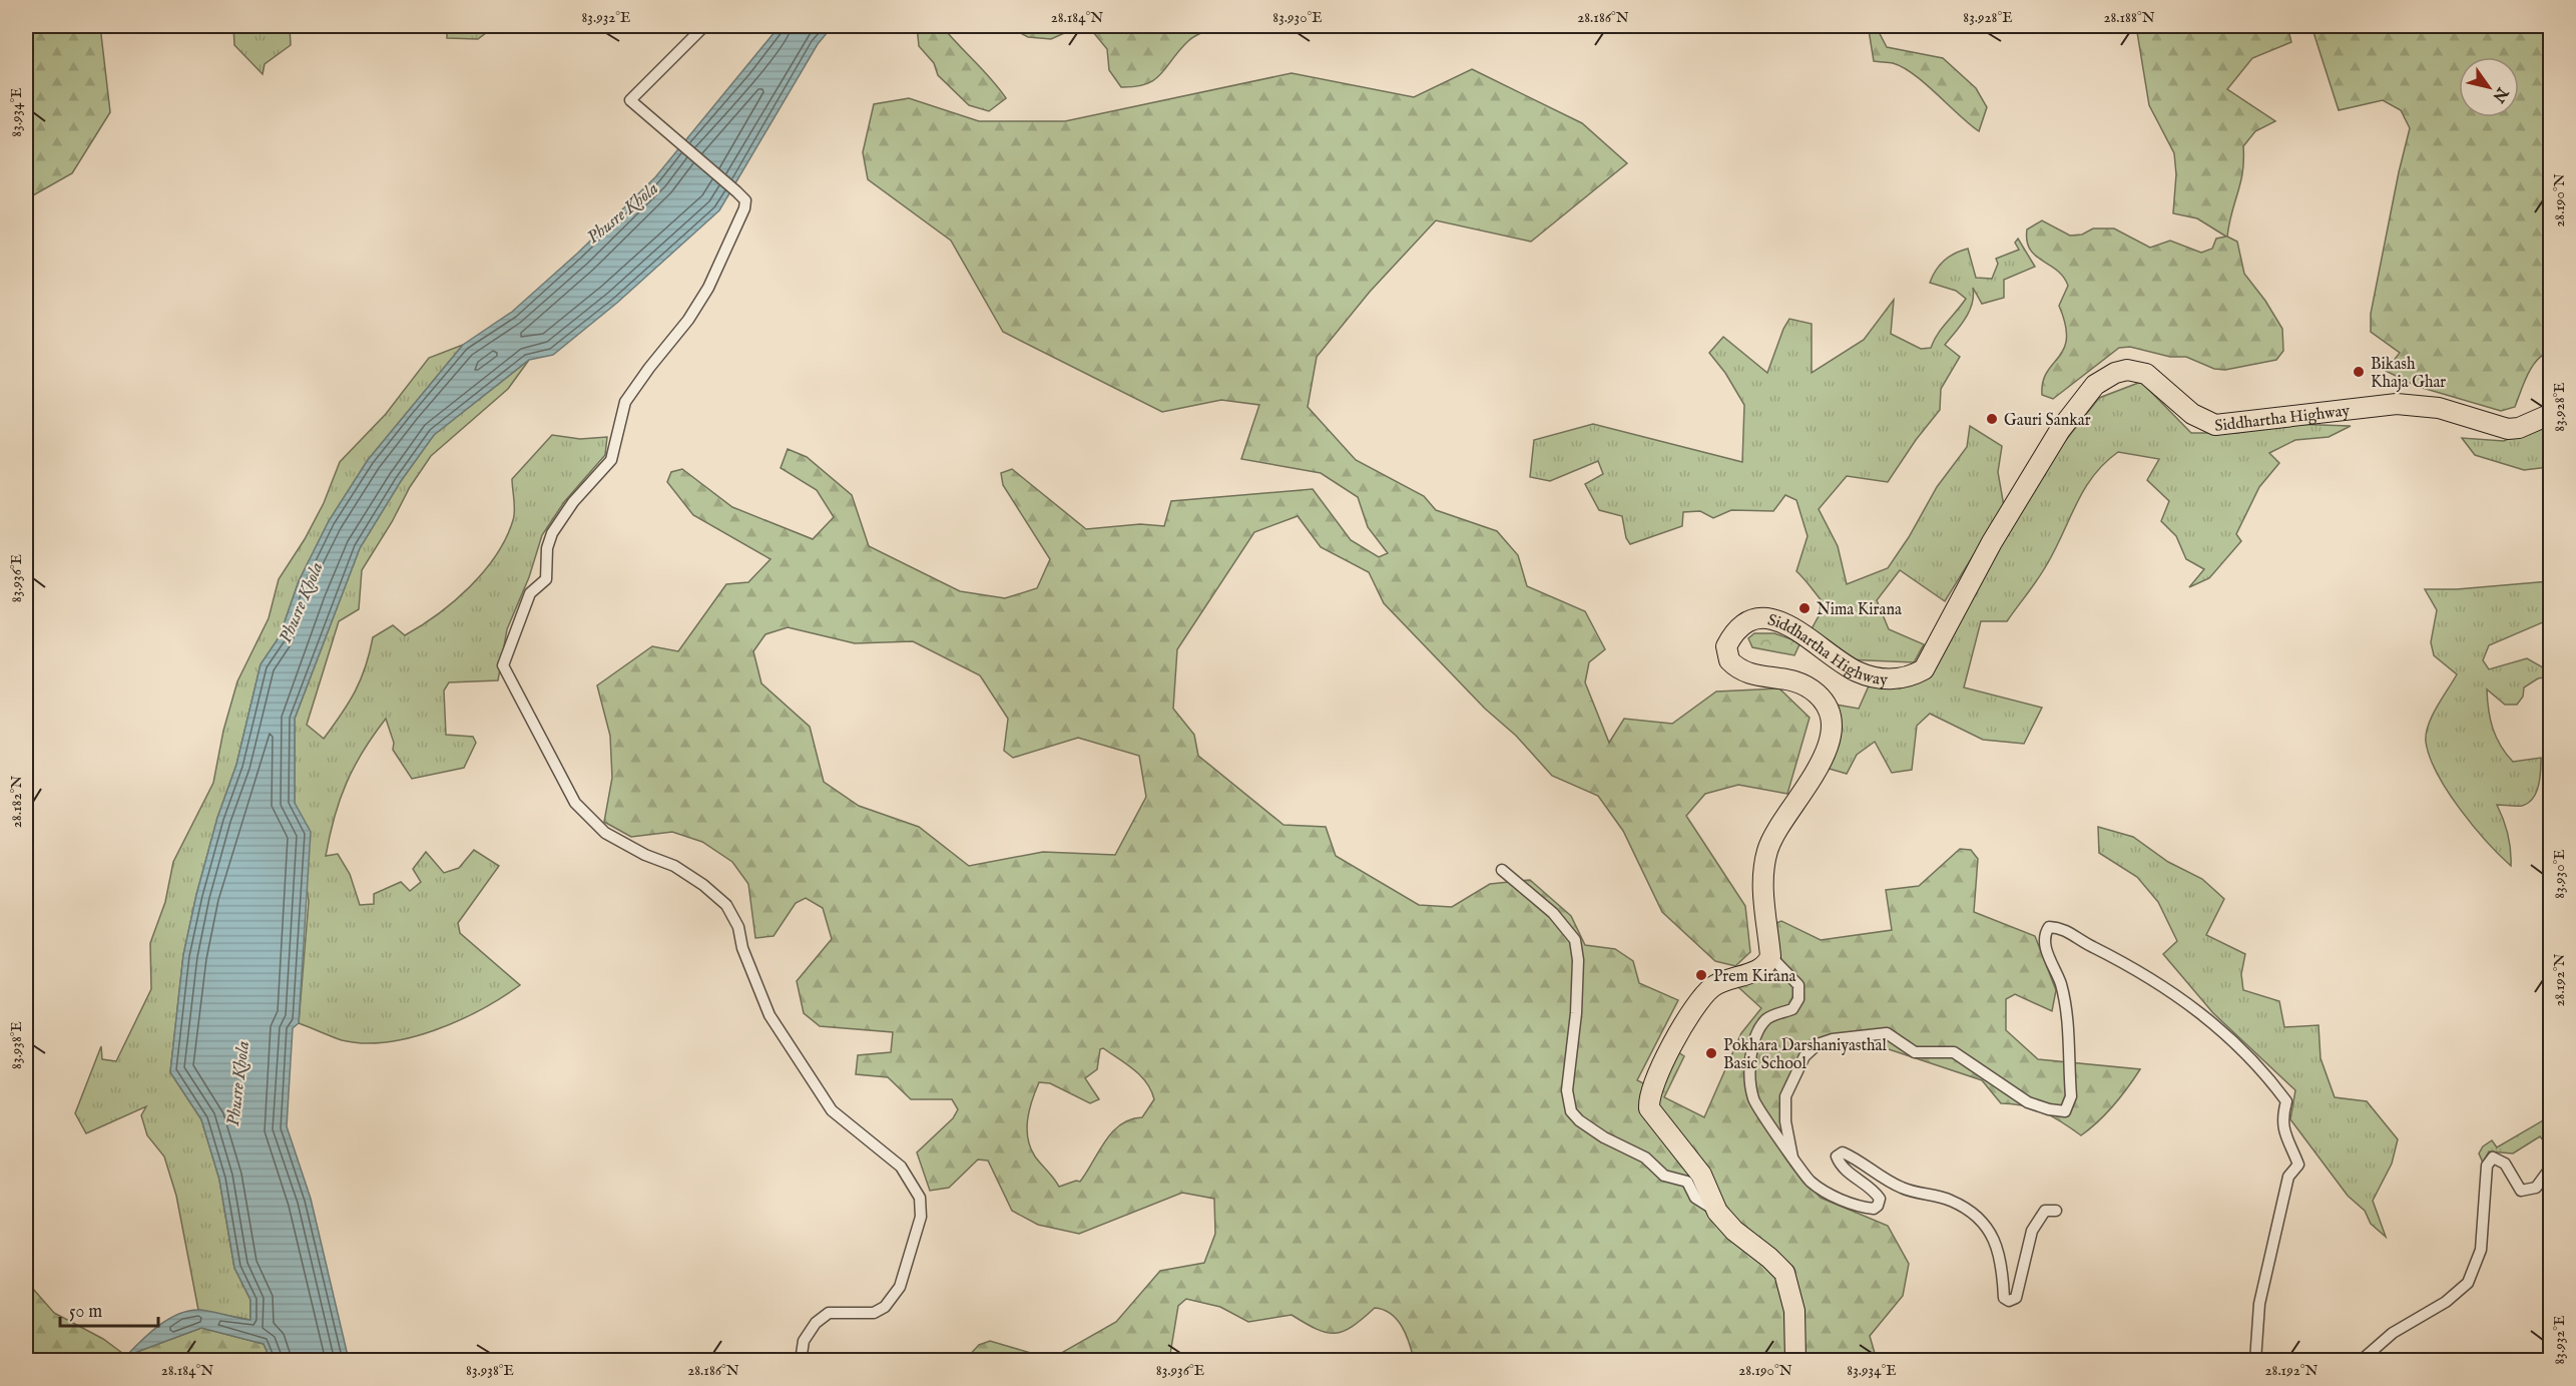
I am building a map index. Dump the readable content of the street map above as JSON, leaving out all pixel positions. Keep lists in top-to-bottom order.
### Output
{
  "streets": {
    "highway": ["Siddhartha Highway"]
  },
  "water": ["Phusre Khola"],
  "places": [
    "Bikash Khaja Ghar",
    "Gauri Sankar",
    "Nima Kirana",
    "Prem Kirana",
    "Pokhara Darshaniyasthal Basic School"
  ],
  "scale_bar": "50 m",
  "north": "bottom right",
  "coordinates": [
    "83.932°E",
    "28.184°N",
    "83.930°E",
    "28.186°N",
    "83.928°E",
    "28.188°N",
    "83.934°E",
    "28.190°N",
    "83.936°E",
    "28.182°N",
    "28.192°N",
    "83.938°E"
  ]
}
